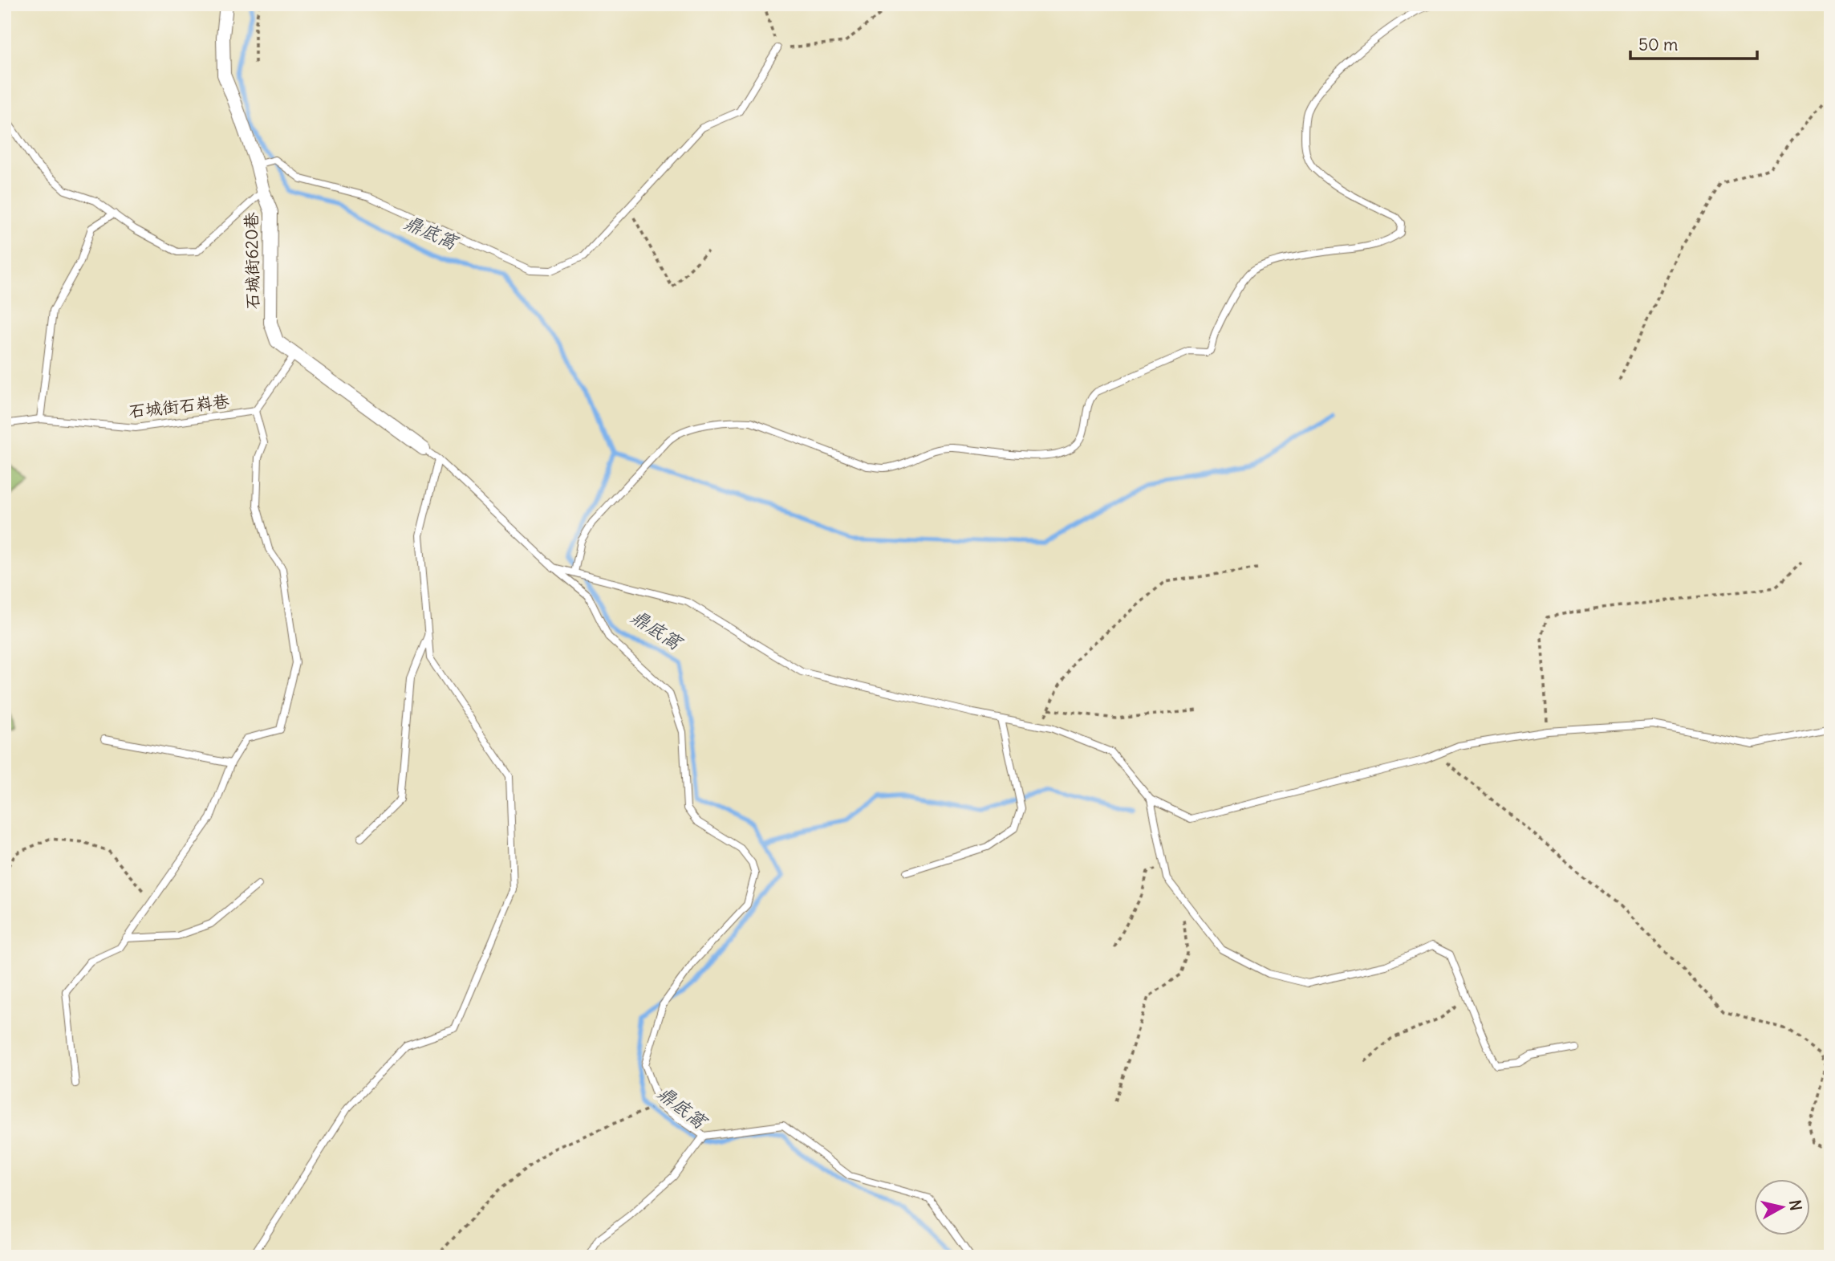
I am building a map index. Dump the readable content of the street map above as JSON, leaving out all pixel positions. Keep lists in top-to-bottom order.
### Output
{
  "streets": {
    "street": ["石城街620巷"],
    "lane": ["石城街石嵙巷"]
  },
  "crossings": [
    ["石城街620巷", "石城街石嵙巷"]
  ],
  "water": ["鼎底窩"],
  "scale_bar": "50 m",
  "north": "right"
}
